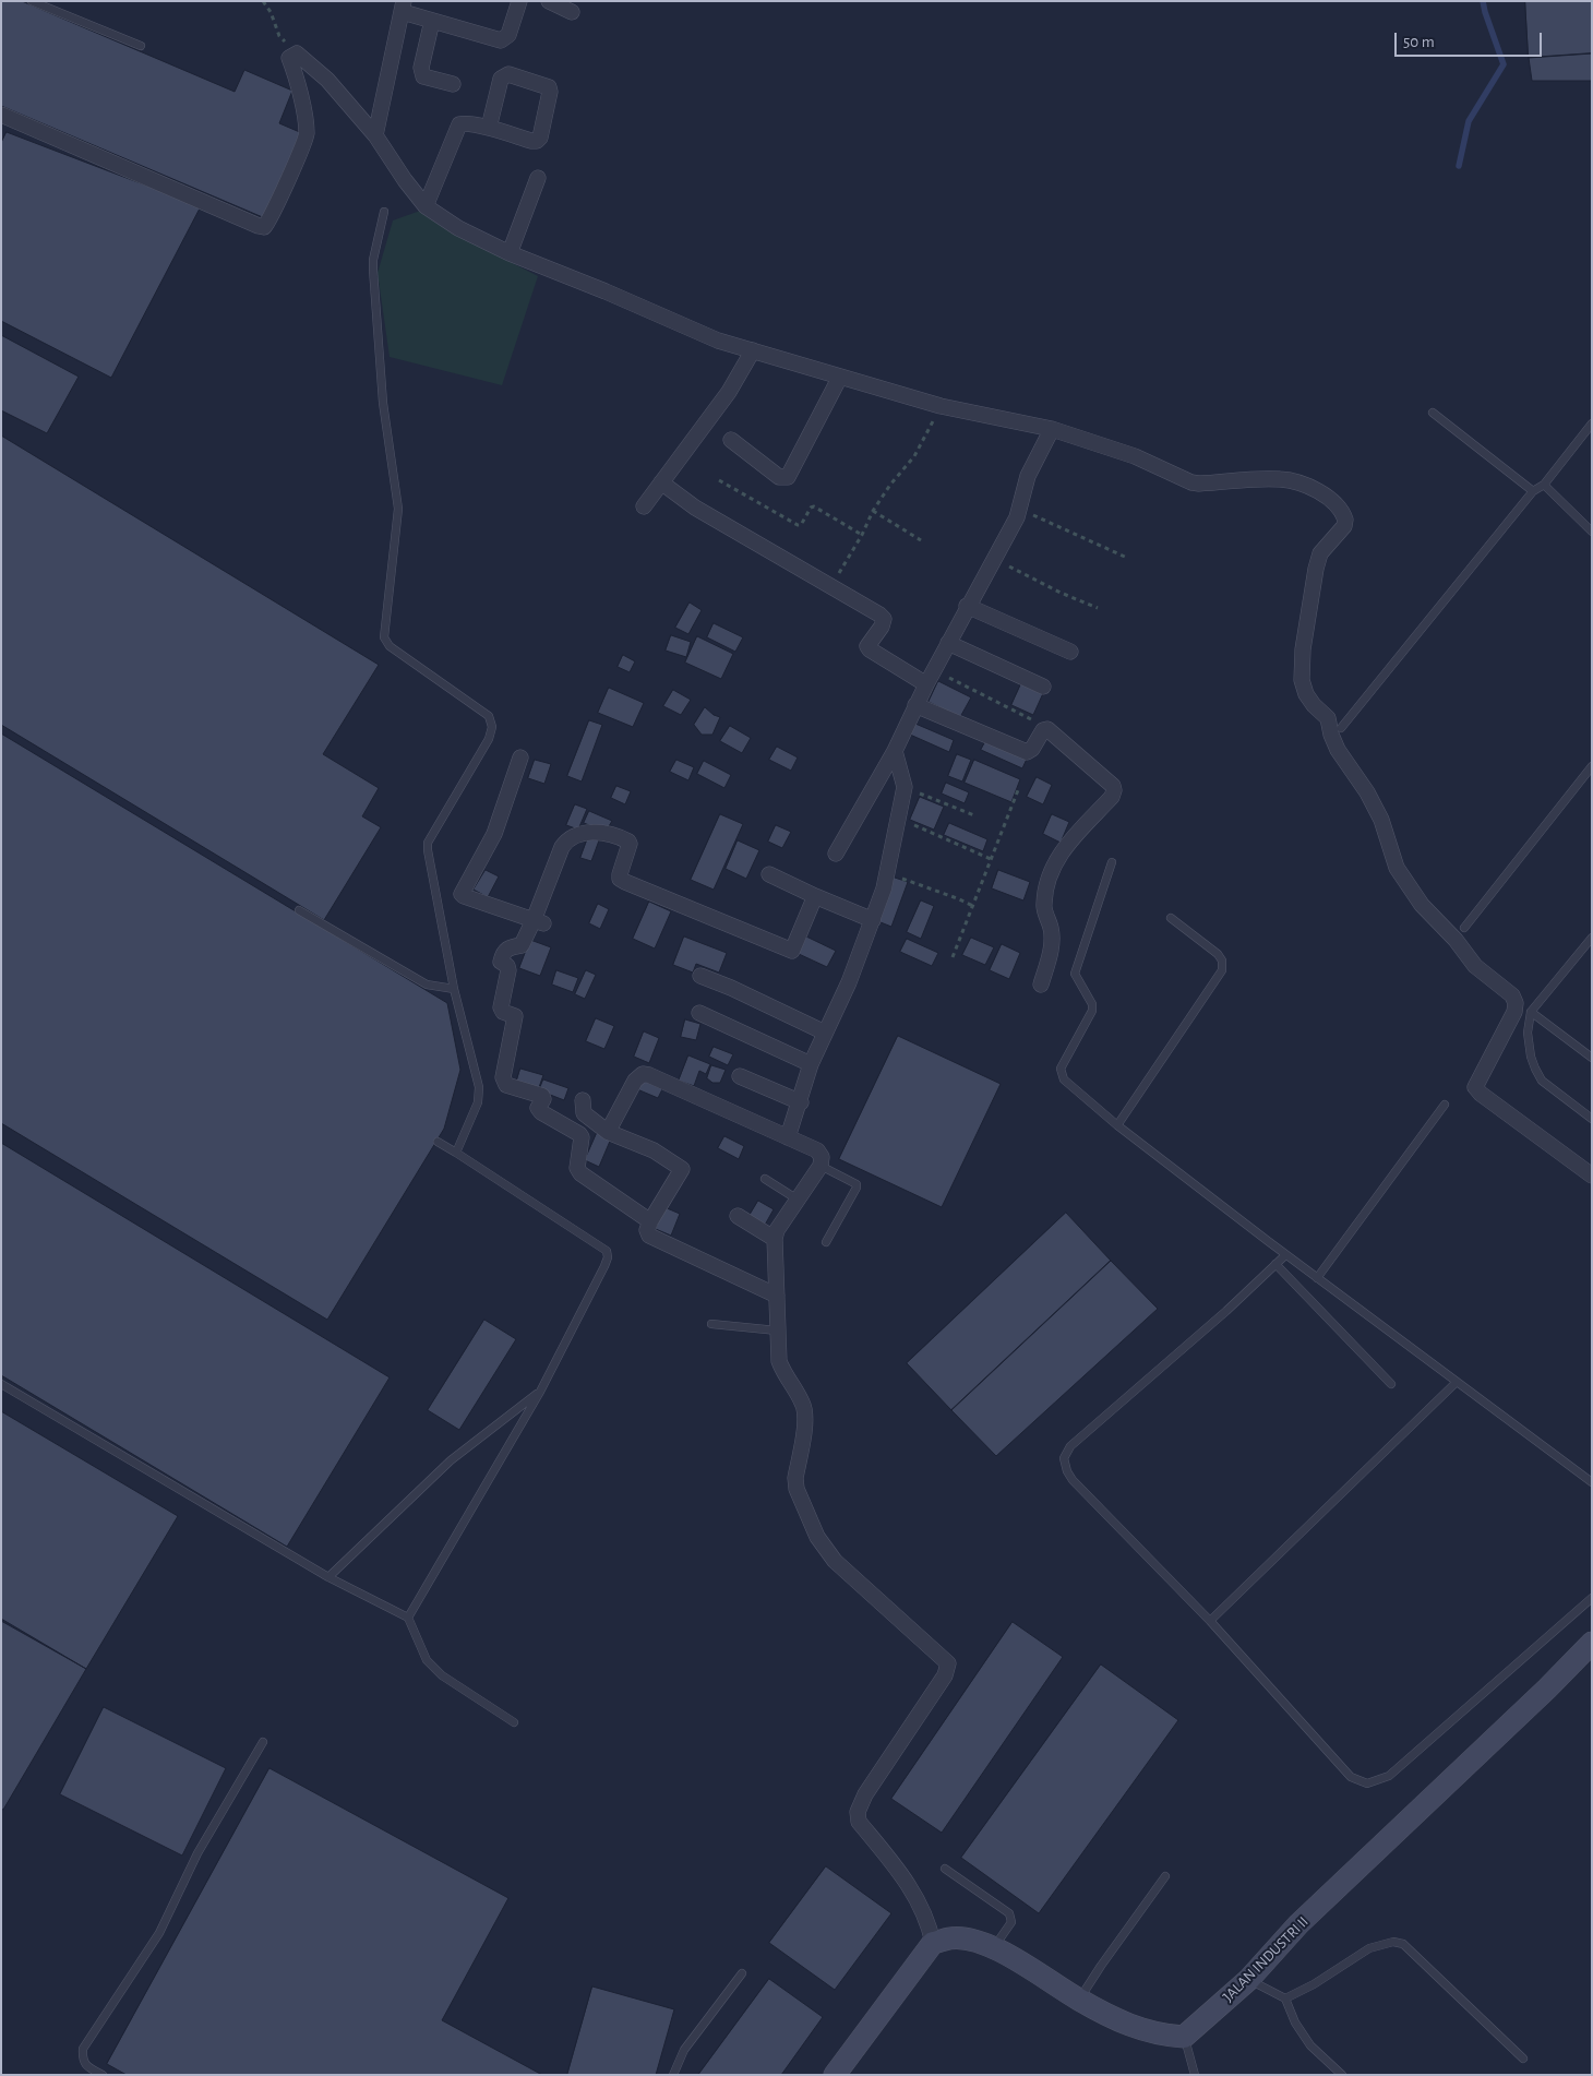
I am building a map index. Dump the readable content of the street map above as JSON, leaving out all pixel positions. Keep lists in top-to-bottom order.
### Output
{
  "streets": {
    "main road": ["JALAN INDUSTRI II"]
  },
  "scale_bar": "50 m"
}
